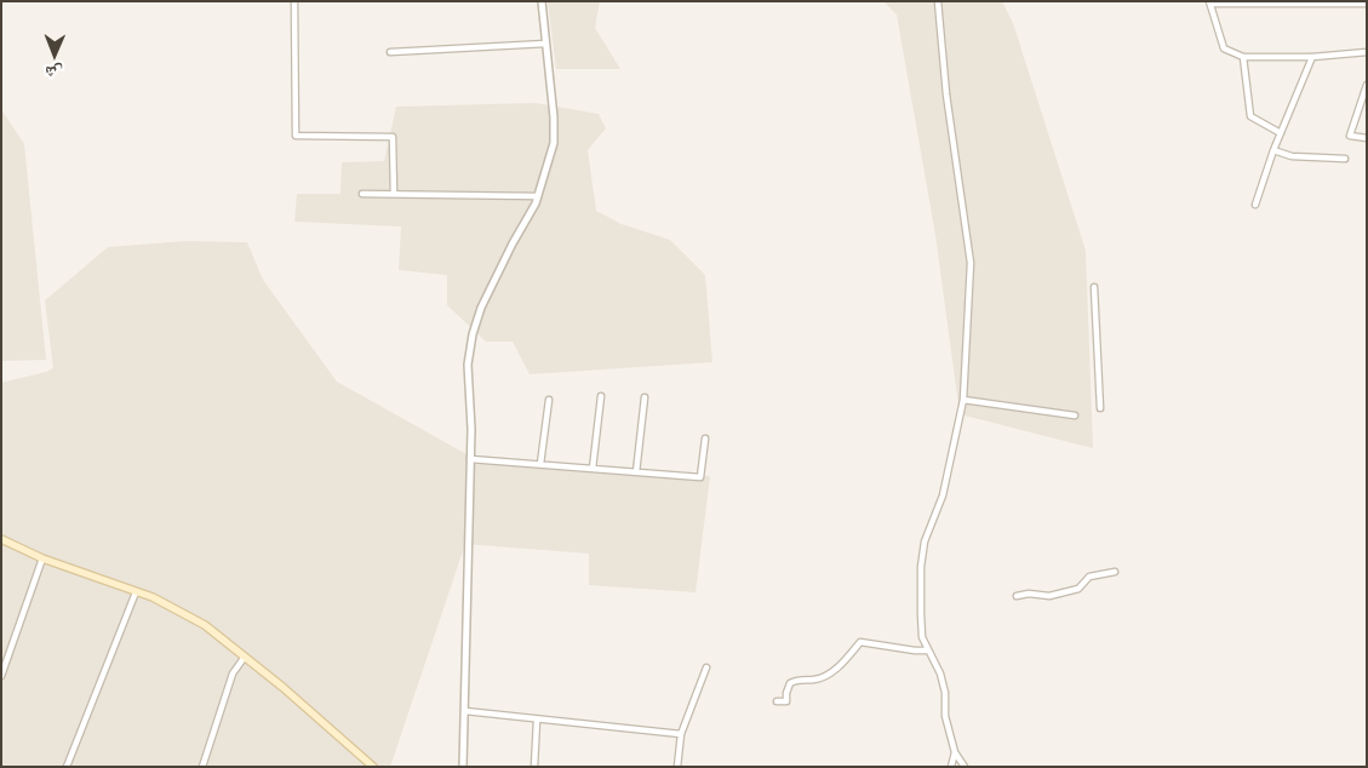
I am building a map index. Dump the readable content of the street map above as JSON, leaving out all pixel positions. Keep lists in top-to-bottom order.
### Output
{
  "north": "bottom"
}
